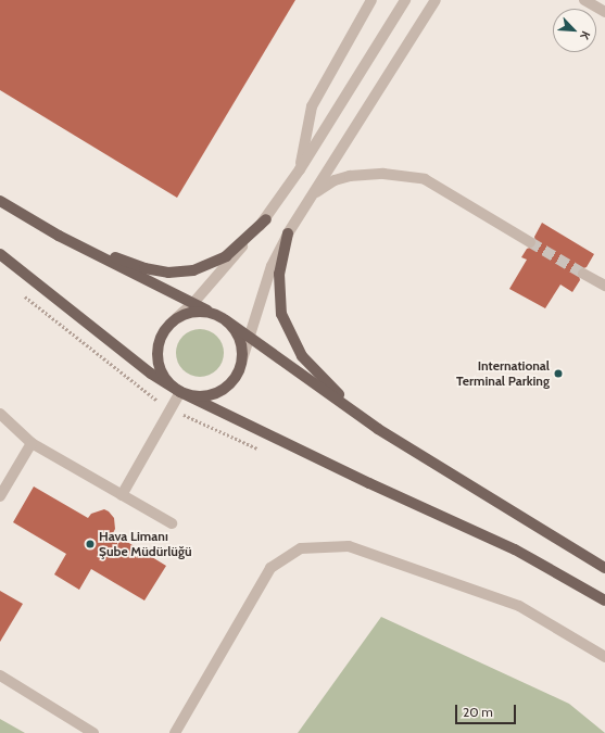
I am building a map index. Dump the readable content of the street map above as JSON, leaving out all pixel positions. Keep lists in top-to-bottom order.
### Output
{
  "places": ["International Terminal Parking", "Hava Limanı Şube Müdürlüğü"],
  "scale_bar": "20 m",
  "north": "bottom right"
}
